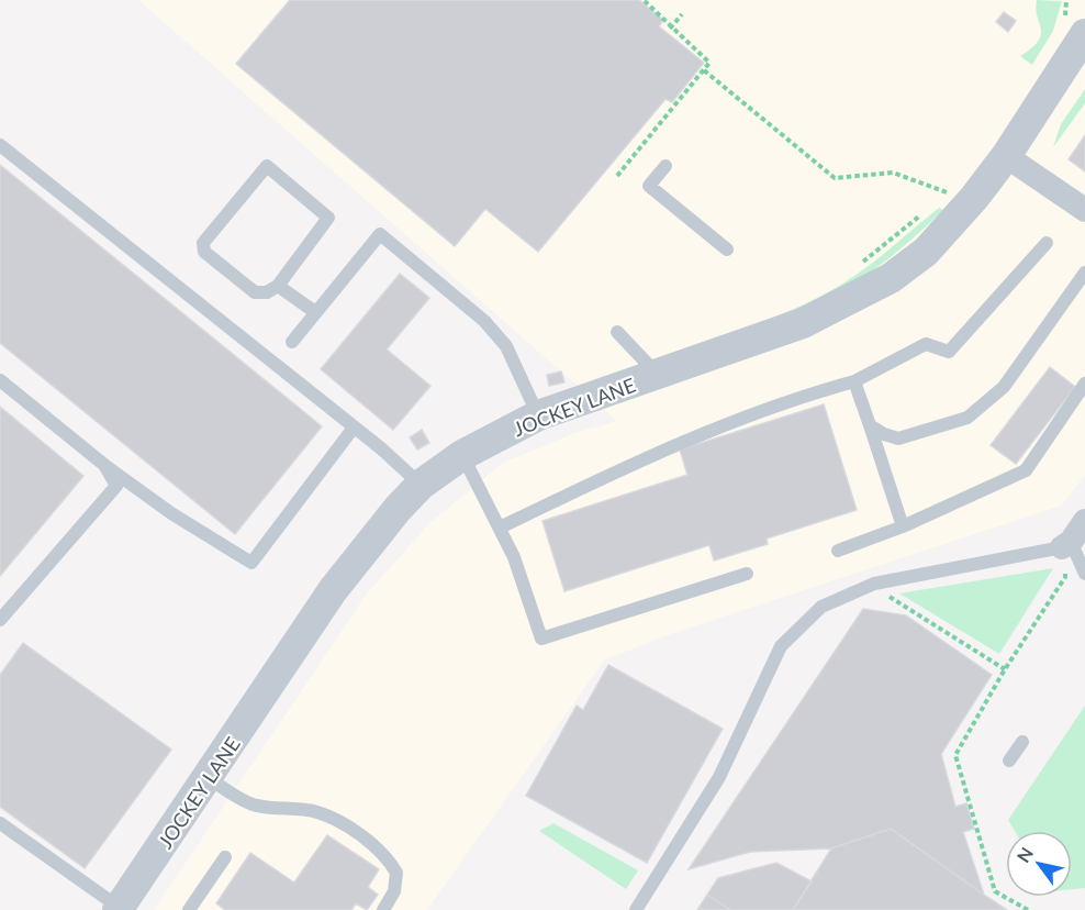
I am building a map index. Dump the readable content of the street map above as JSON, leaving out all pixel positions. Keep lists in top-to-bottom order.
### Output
{
  "streets": {
    "street": ["JOCKEY LANE"]
  },
  "north": "top left"
}
